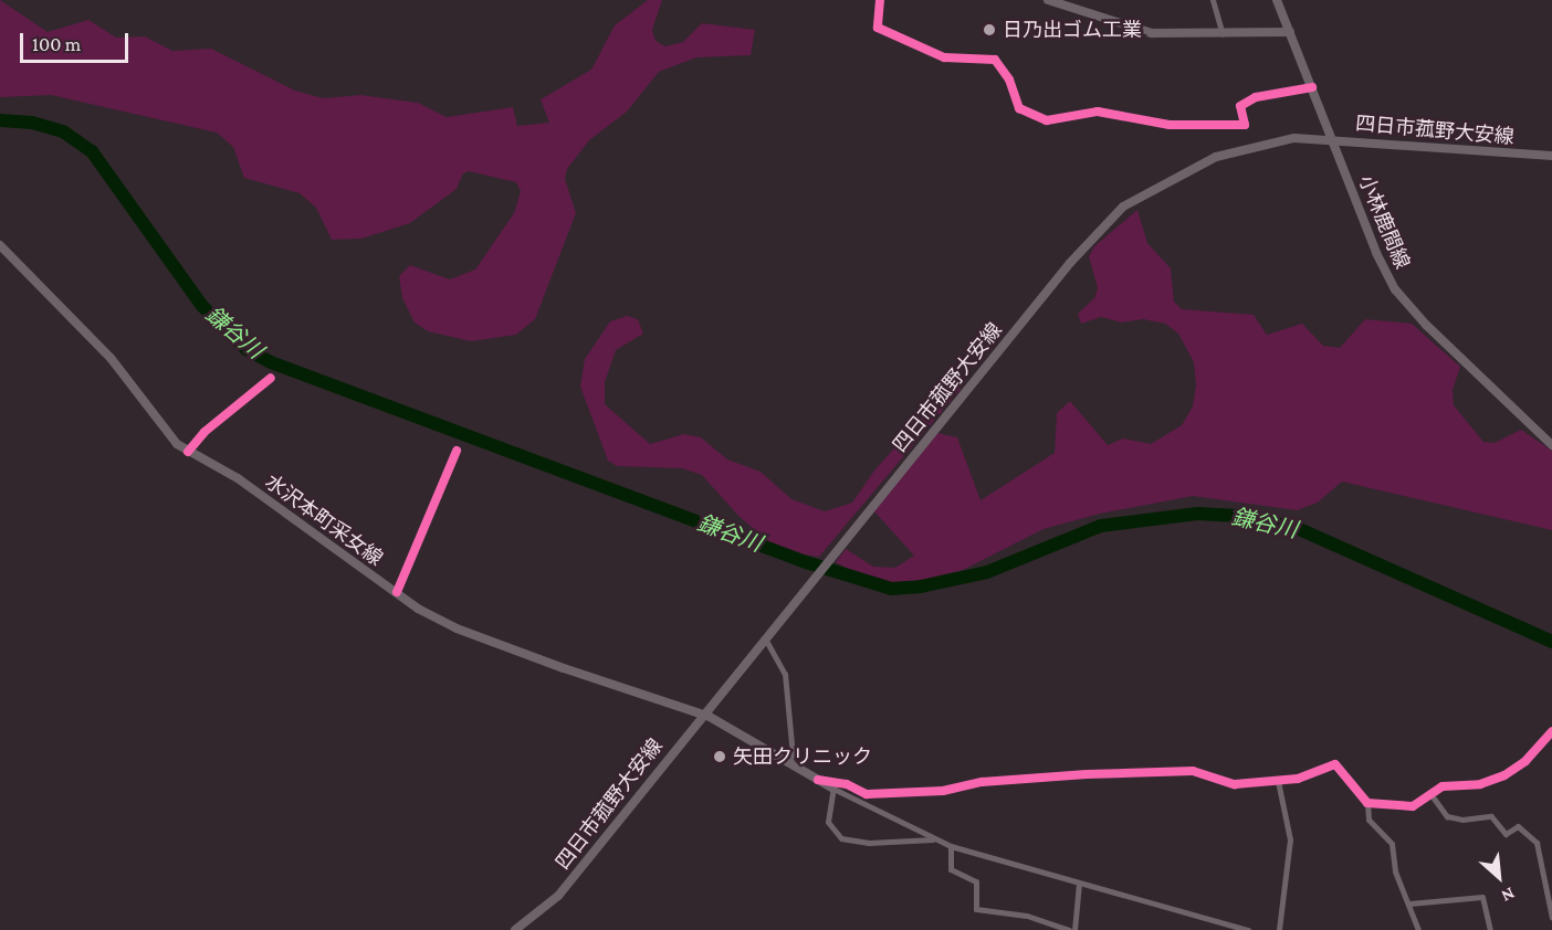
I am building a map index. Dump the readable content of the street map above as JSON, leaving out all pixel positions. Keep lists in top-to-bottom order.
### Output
{
  "streets": {
    "main road": ["四日市菰野大安線", "小林鹿間線", "水沢本町采女線"]
  },
  "crossings": [
    ["四日市菰野大安線", "小林鹿間線"],
    ["四日市菰野大安線", "水沢本町采女線"]
  ],
  "water": ["鎌谷川"],
  "places": ["日乃出ゴム工業", "矢田クリニック"],
  "scale_bar": "100 m",
  "north": "bottom right"
}
